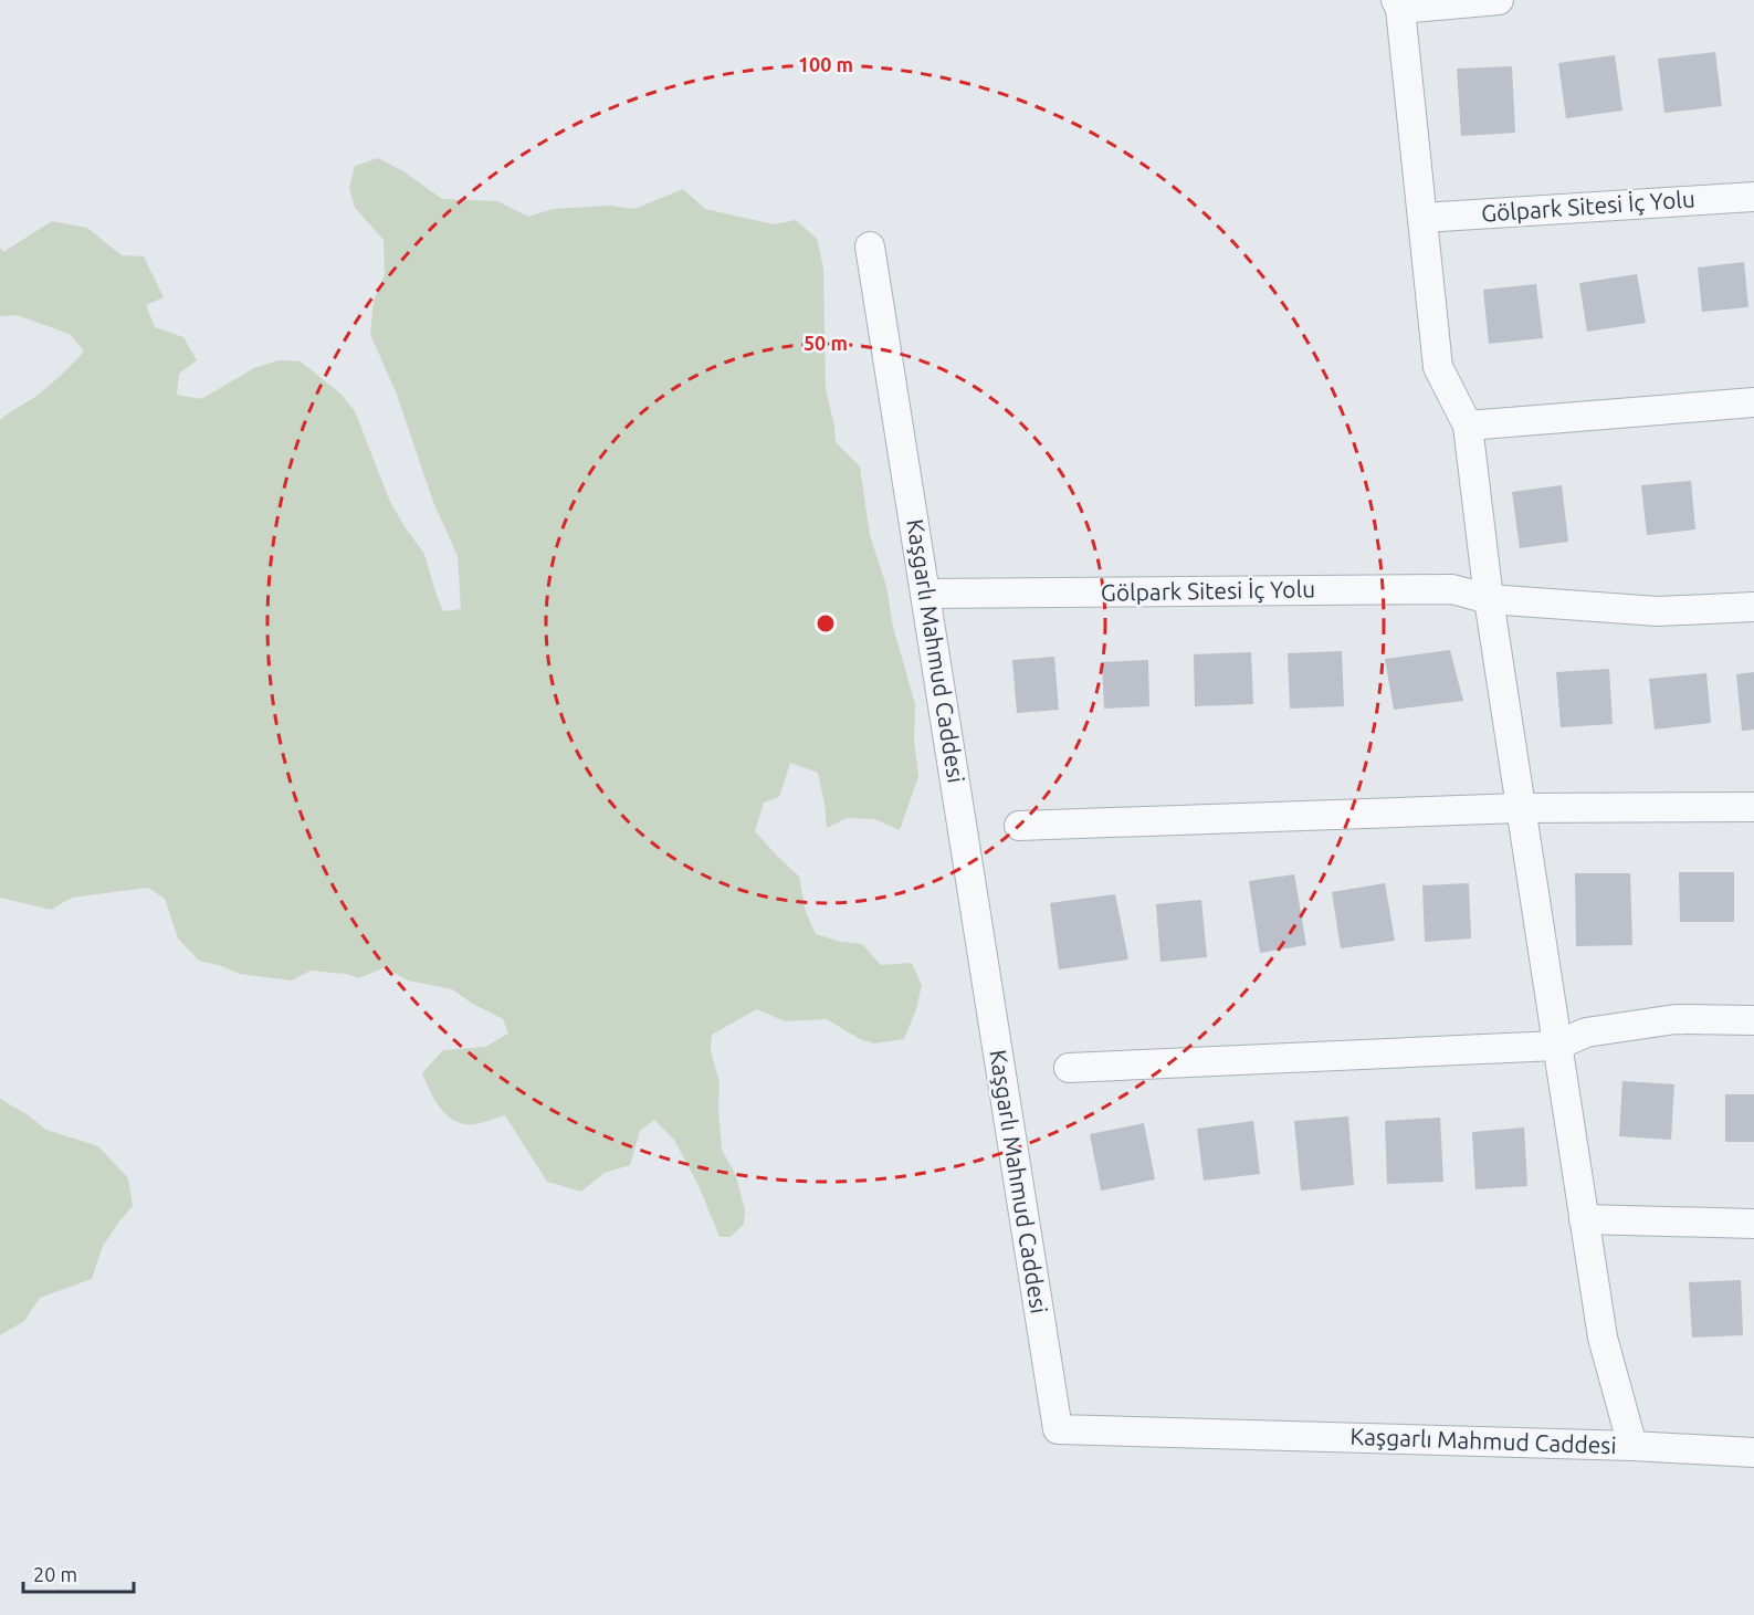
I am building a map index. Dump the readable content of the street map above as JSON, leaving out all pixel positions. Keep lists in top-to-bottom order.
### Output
{
  "streets": {
    "street": ["Gölpark Sitesi İç Yolu", "Kaşgarlı Mahmud Caddesi"]
  },
  "crossings": [
    ["Gölpark Sitesi İç Yolu", "Kaşgarlı Mahmud Caddesi"]
  ],
  "scale_bar": "20 m",
  "rings": ["100 m", "50 m"]
}
